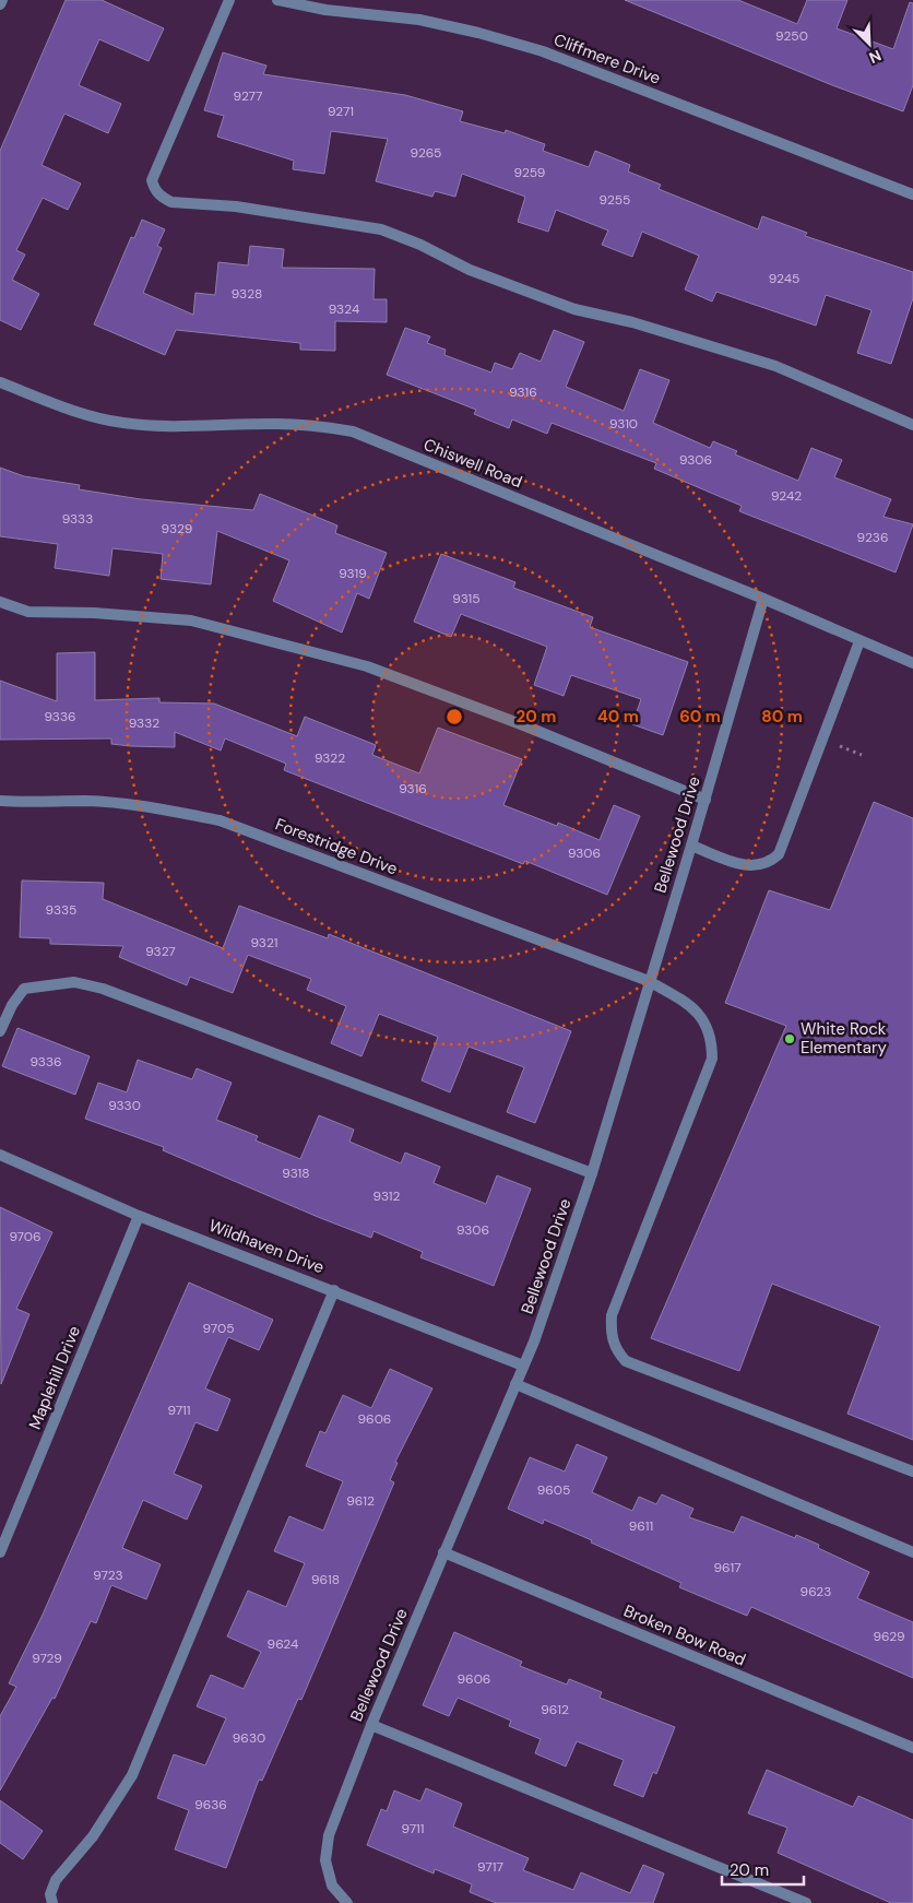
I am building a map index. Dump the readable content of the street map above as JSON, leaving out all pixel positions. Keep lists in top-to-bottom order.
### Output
{
  "streets": {
    "street": [
      "Cliffmere Drive",
      "Chiswell Road",
      "Bellewood Drive",
      "Forestridge Drive",
      "Wildhaven Drive",
      "Maplehill Drive",
      "Broken Bow Road"
    ]
  },
  "crossings": [
    ["Chiswell Road", "Bellewood Drive"],
    ["Bellewood Drive", "Forestridge Drive"],
    ["Bellewood Drive", "Wildhaven Drive"],
    ["Bellewood Drive", "Broken Bow Road"],
    ["Wildhaven Drive", "Maplehill Drive"]
  ],
  "places": ["White Rock Elementary"],
  "house_numbers": [
    "9250",
    "9277",
    "9271",
    "9265",
    "9259",
    "9255",
    "9245",
    "9328",
    "9324",
    "9316",
    "9310",
    "9306",
    "9242",
    "9333",
    "9329",
    "9236",
    "9319",
    "9315",
    "9336",
    "9332",
    "9322",
    "9316",
    "9306",
    "9335",
    "9321",
    "9327",
    "9336",
    "9330",
    "9318",
    "9312",
    "9306",
    "9706",
    "9705",
    "9711",
    "9606",
    "9605",
    "9612",
    "9611",
    "9617",
    "9723",
    "9618",
    "9623",
    "9629",
    "9624",
    "9729",
    "9606",
    "9612",
    "9630",
    "9636",
    "9711",
    "9717"
  ],
  "scale_bar": "20 m",
  "north": "bottom right",
  "rings": [
    "20 m",
    "40 m",
    "60 m",
    "80 m"
  ]
}
